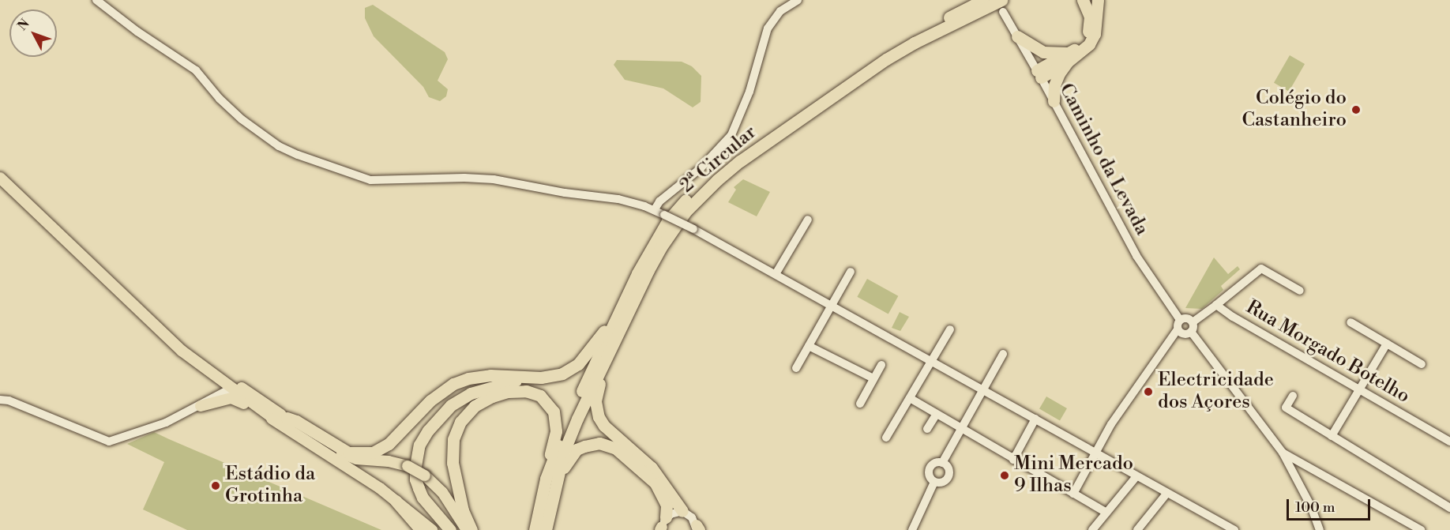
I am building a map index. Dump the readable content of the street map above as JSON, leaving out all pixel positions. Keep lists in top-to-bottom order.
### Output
{
  "streets": {
    "highway": ["2ª Circular"],
    "street": ["Caminho da Levada", "Rua Morgado Botelho"]
  },
  "crossings": [
    ["2ª Circular", "Caminho da Levada"],
    ["Caminho da Levada", "Rua Morgado Botelho"]
  ],
  "places": [
    "Colégio do Castanheiro",
    "Electricidade dos Açores",
    "Mini Mercado 9 Ilhas",
    "Estádio da Grotinha"
  ],
  "scale_bar": "100 m",
  "north": "top left"
}
